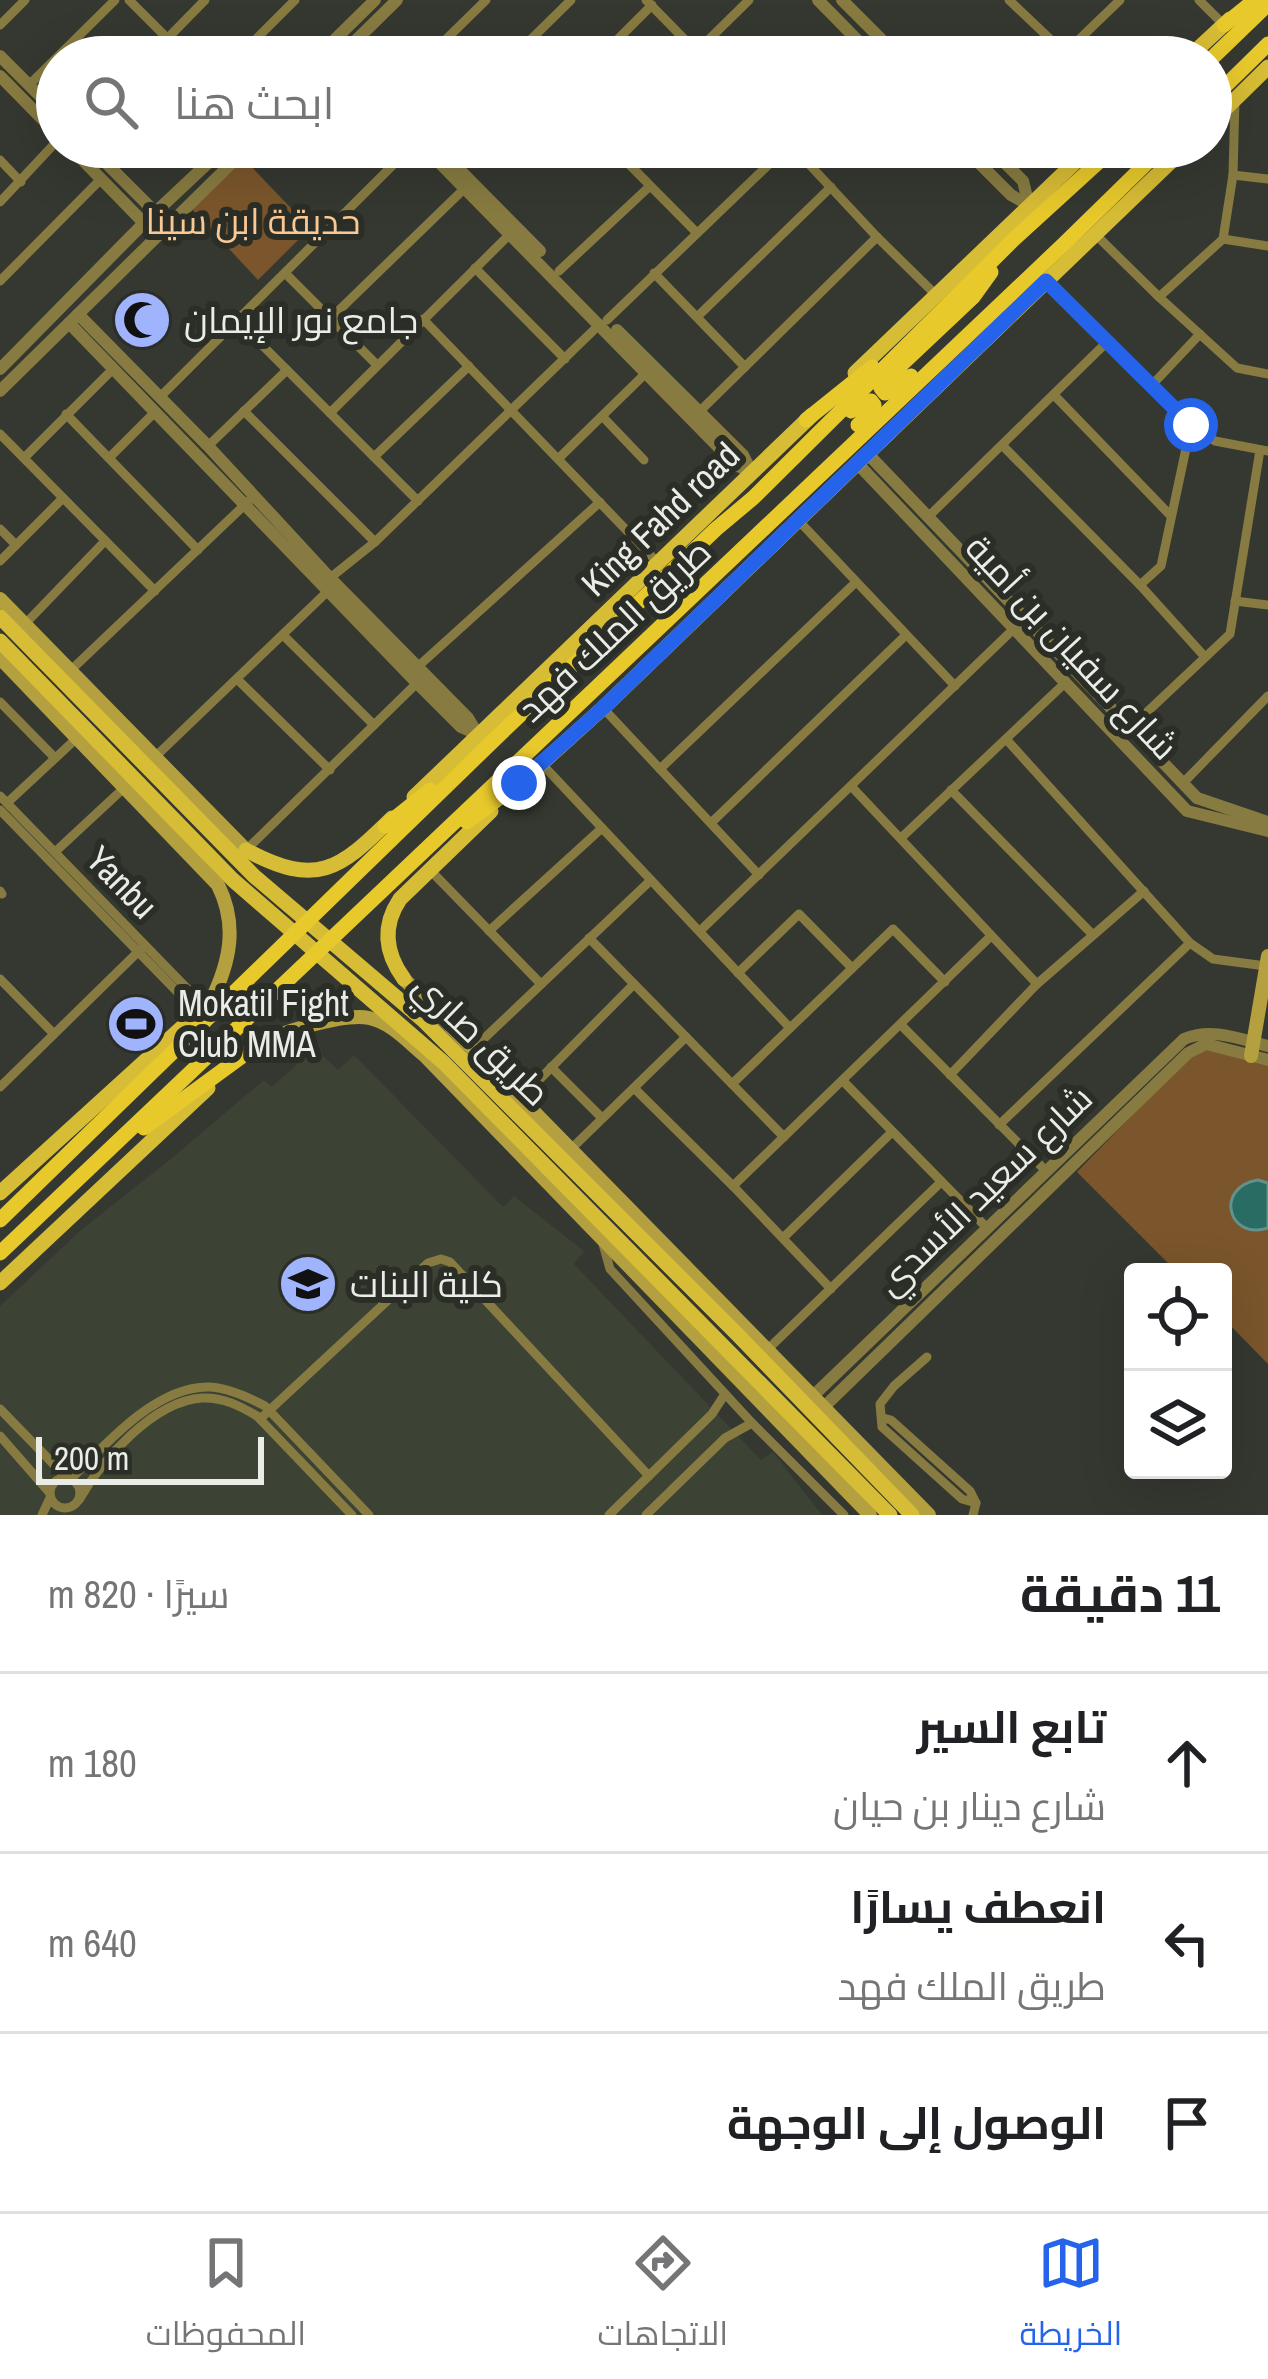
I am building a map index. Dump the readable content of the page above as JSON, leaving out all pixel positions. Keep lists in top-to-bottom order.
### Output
{
  "streets": {
    "highway": ["طريق الملك فهد"],
    "main road": ["King Fahd road", "طريق صاري"],
    "street": ["شارع سفيان بن أمية", "Yanbu", "شارع سعيد الأسدي"]
  },
  "crossings": [
    ["King Fahd road", "طريق الملك فهد"],
    ["طريق الملك فهد", "شارع سفيان بن أمية"]
  ],
  "parks": ["حديقة ابن سينا"],
  "places": {
    "mosque": ["جامع نور الإيمان"],
    "sports": ["Mokatil Fight Club MMA"],
    "school or university": ["كلية البنات"]
  },
  "scale_bar": "200 m",
  "page": {
    "search": "ابحث هنا",
    "scale": "200 m",
    "heading": ["11 دقيقة", "سيرًا · 820 m"],
    "list": [
      ["تابع السير", "شارع دينار بن حيان", "180 m"],
      ["انعطف يسارًا", "طريق الملك فهد", "640 m"],
      "الوصول إلى الوجهة"
    ],
    "nav": ["الخريطة", "الاتجاهات", "المحفوظات"]
  }
}
